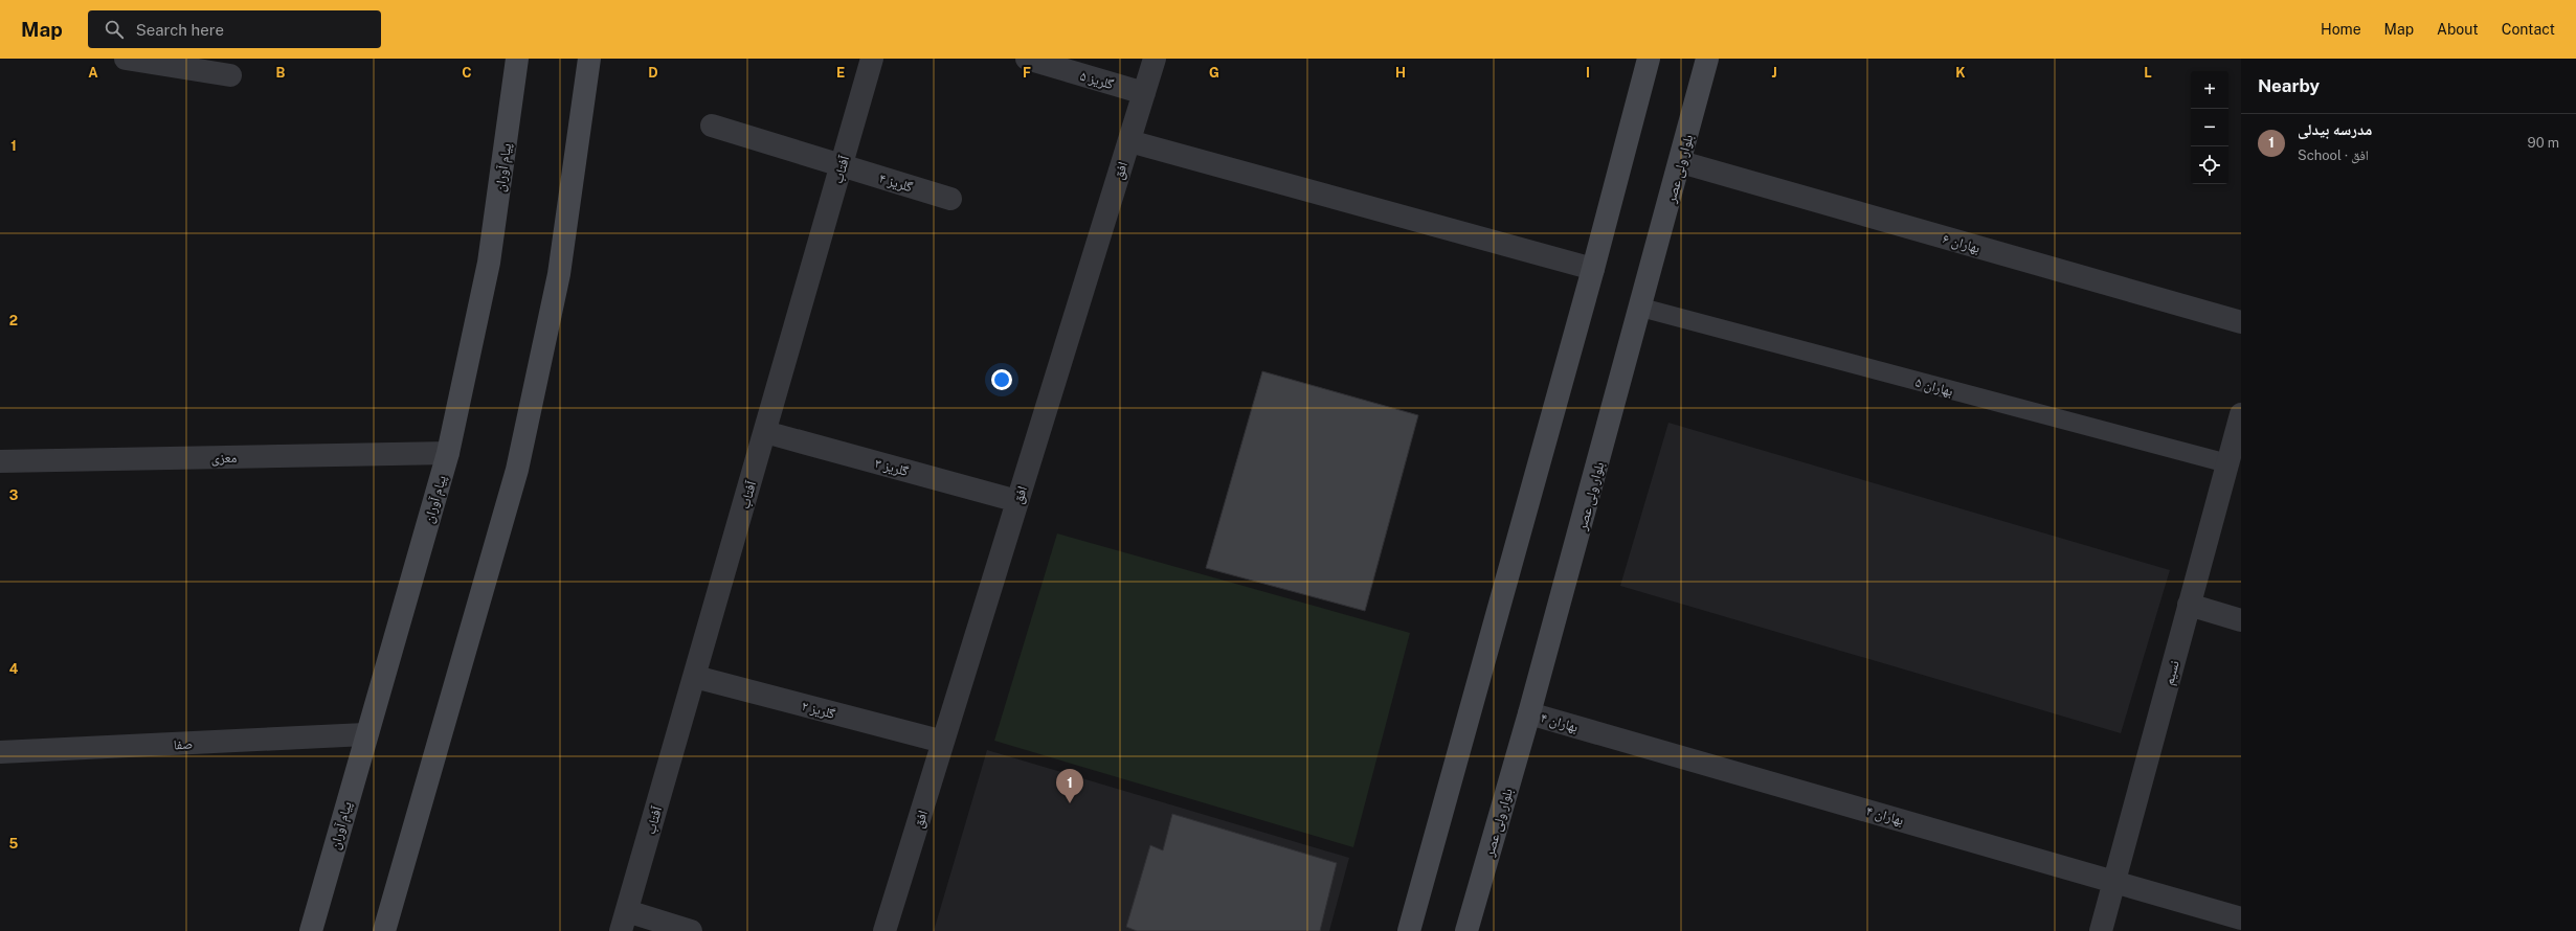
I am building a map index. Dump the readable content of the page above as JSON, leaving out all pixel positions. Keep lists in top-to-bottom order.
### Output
{
  "streets": {
    "main road": ["پیام آوران", "بلوار ولی عصر"],
    "street": [
      "گلریز ۵",
      "آفتاب",
      "افق",
      "گلریز ۴",
      "بهاران ۶",
      "معزی",
      "گلریز ۳",
      "نسیم",
      "گلریز ۲",
      "بهاران ۴",
      "صفا"
    ],
    "lane": ["بهاران ۵"]
  },
  "crossings": [
    ["گلریز ۵", "افق"],
    ["پیام آوران", "معزی"],
    ["پیام آوران", "صفا"],
    ["بلوار ولی عصر", "بهاران ۶"],
    ["بلوار ولی عصر", "بهاران ۵"],
    ["بلوار ولی عصر", "بهاران ۴"],
    ["آفتاب", "گلریز ۴"],
    ["آفتاب", "گلریز ۳"],
    ["آفتاب", "گلریز ۲"],
    ["افق", "گلریز ۳"],
    ["افق", "گلریز ۲"],
    ["بهاران ۵", "نسیم"],
    ["نسیم", "بهاران ۴"]
  ],
  "page": {
    "header": "Map",
    "search": "Search here",
    "nav": [
      "Home",
      "Map",
      "About",
      "Contact"
    ],
    "heading": "Nearby",
    "map_buttons": ["+", "−"],
    "list": [
      {
        "mark": "1",
        "name": "مدرسه بیدلی",
        "note": "School · افق",
        "value": "90 m"
      }
    ],
    "pins": "1"
  },
  "grid": {
    "columns": [
      "A",
      "B",
      "C",
      "D",
      "E",
      "F",
      "G",
      "H",
      "I",
      "J",
      "K",
      "L"
    ],
    "rows": [
      "1",
      "2",
      "3",
      "4",
      "5"
    ]
  }
}
